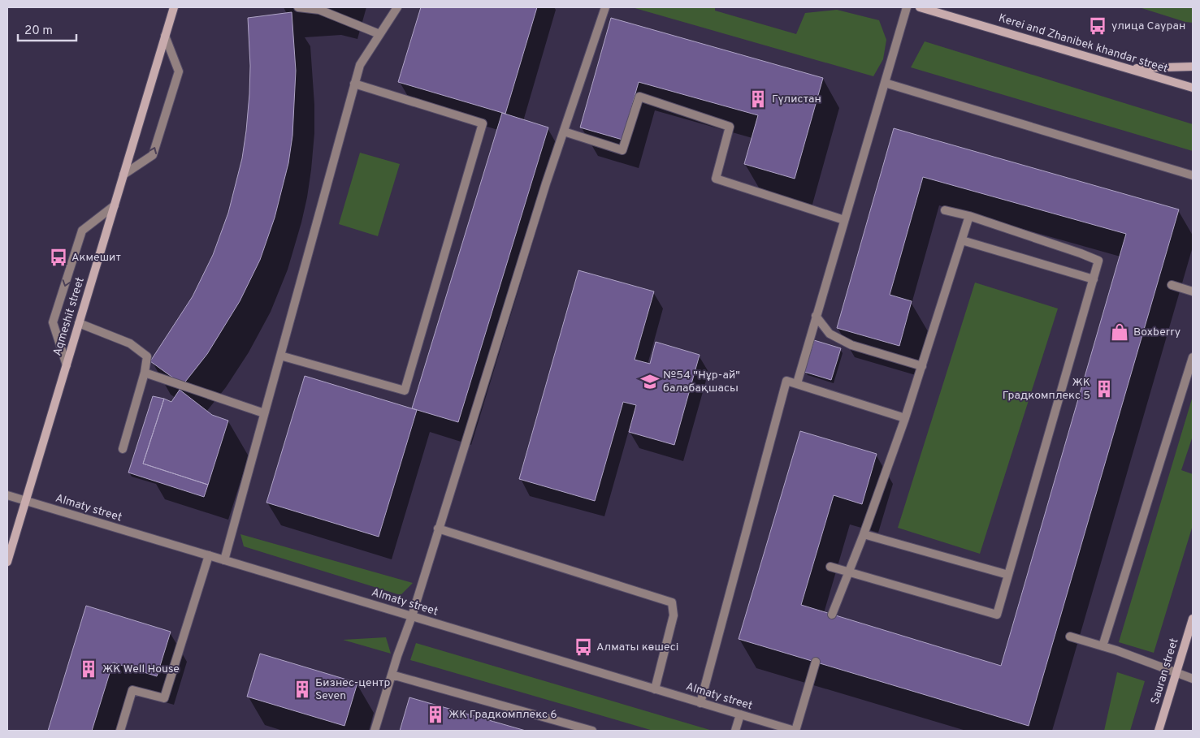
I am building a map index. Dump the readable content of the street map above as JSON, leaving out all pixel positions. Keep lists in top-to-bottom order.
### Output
{
  "streets": {
    "main road": ["Kerei and Zhanibek khandar street", "Aqmeshit street", "Sauran street"],
    "street": ["Almaty street"]
  },
  "crossings": [
    ["Aqmeshit street", "Almaty street"]
  ],
  "places": {
    "bus stop": ["улица Сауран", "Акмешит", "Алматы көшесі"],
    "building": [
      "Гүлистан",
      "ЖК Градкомплекс 5",
      "ЖК Well House",
      "Бизнес-центр Seven",
      "ЖК Градкомплекс 6"
    ],
    "shop": ["Boxberry"],
    "school or university": ["№54 \"Нұр-ай\" балабақшасы"]
  },
  "scale_bar": "20 m"
}
